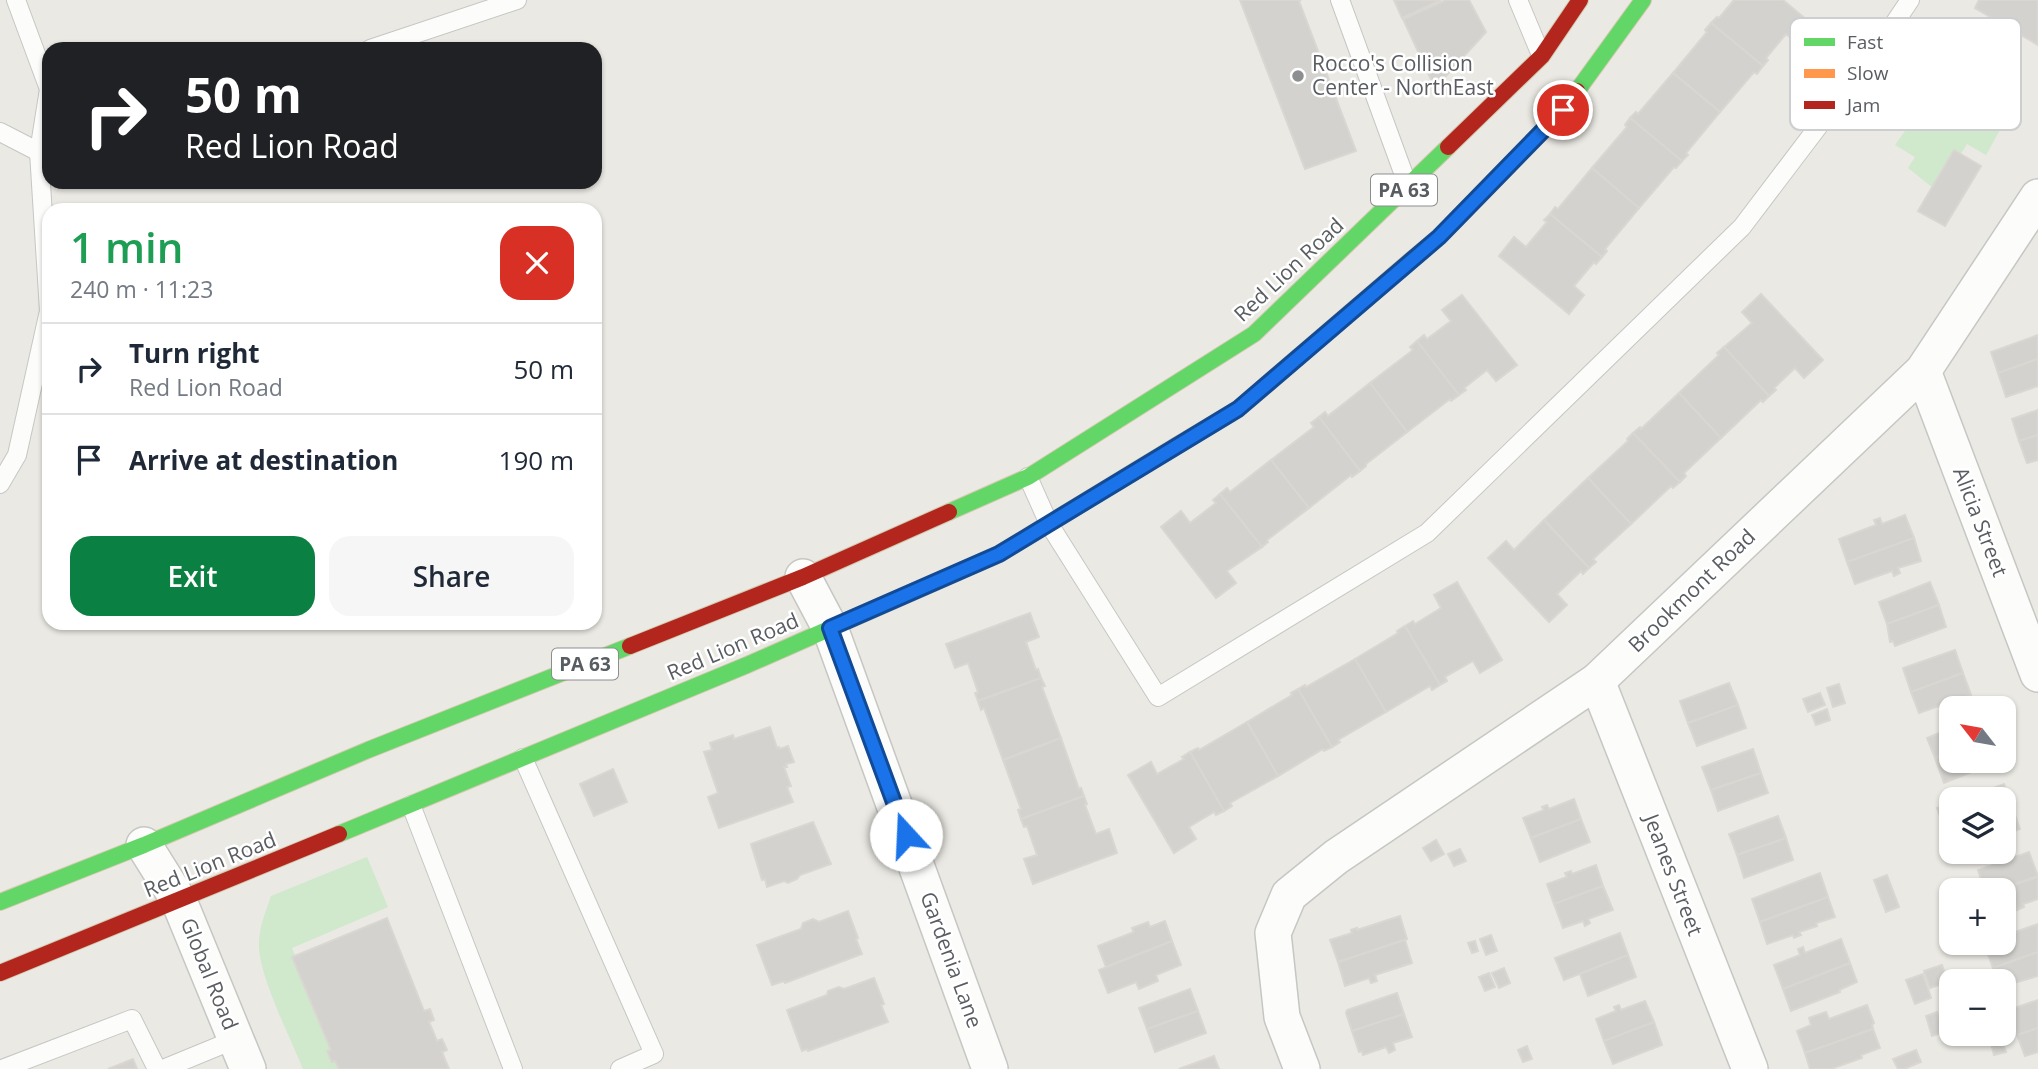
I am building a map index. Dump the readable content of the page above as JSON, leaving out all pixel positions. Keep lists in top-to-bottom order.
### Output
{
  "streets": {
    "main road": ["PA 63", "Red Lion Road"],
    "street": [
      "Alicia Street",
      "Brookmont Road",
      "Jeanes Street",
      "Gardenia Lane",
      "Global Road"
    ]
  },
  "crossings": [
    ["Red Lion Road", "Gardenia Lane"],
    ["Red Lion Road", "Global Road"],
    ["Alicia Street", "Brookmont Road"],
    ["Brookmont Road", "Jeanes Street"]
  ],
  "places": ["Rocco's Collision Center - NorthEast"],
  "legend": ["Fast", "Slow", "Jam"],
  "north": "top left",
  "page": {
    "turn": ["50 m", "Red Lion Road"],
    "heading": ["1 min", "240 m · 11:23"],
    "list": [
      {
        "name": "Turn right",
        "note": "Red Lion Road",
        "value": "50 m"
      },
      {
        "name": "Arrive at destination",
        "value": "190 m"
      }
    ],
    "buttons": ["Exit", "Share"],
    "map_buttons": ["+", "−"]
  }
}
